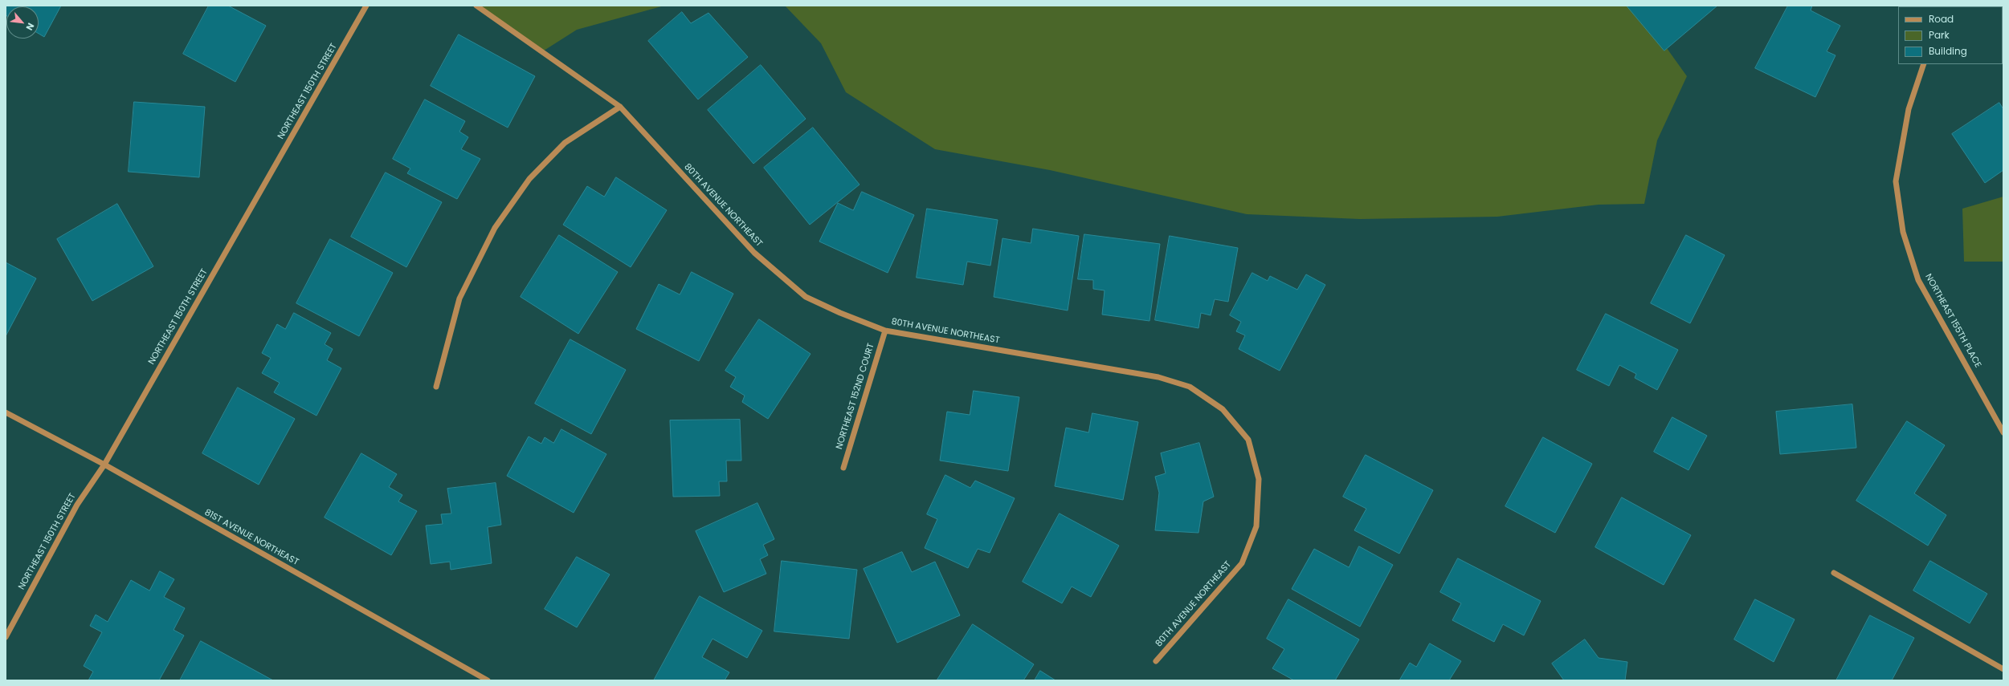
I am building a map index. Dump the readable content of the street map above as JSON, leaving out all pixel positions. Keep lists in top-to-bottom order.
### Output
{
  "streets": {
    "street": [
      "NORTHEAST 150TH STREET",
      "80TH AVENUE NORTHEAST",
      "NORTHEAST 155TH PLACE",
      "NORTHEAST 152ND COURT",
      "81ST AVENUE NORTHEAST"
    ]
  },
  "crossings": [
    ["NORTHEAST 150TH STREET", "81ST AVENUE NORTHEAST"],
    ["80TH AVENUE NORTHEAST", "NORTHEAST 152ND COURT"]
  ],
  "legend": ["Road", "Park", "Building"],
  "north": "bottom right"
}
